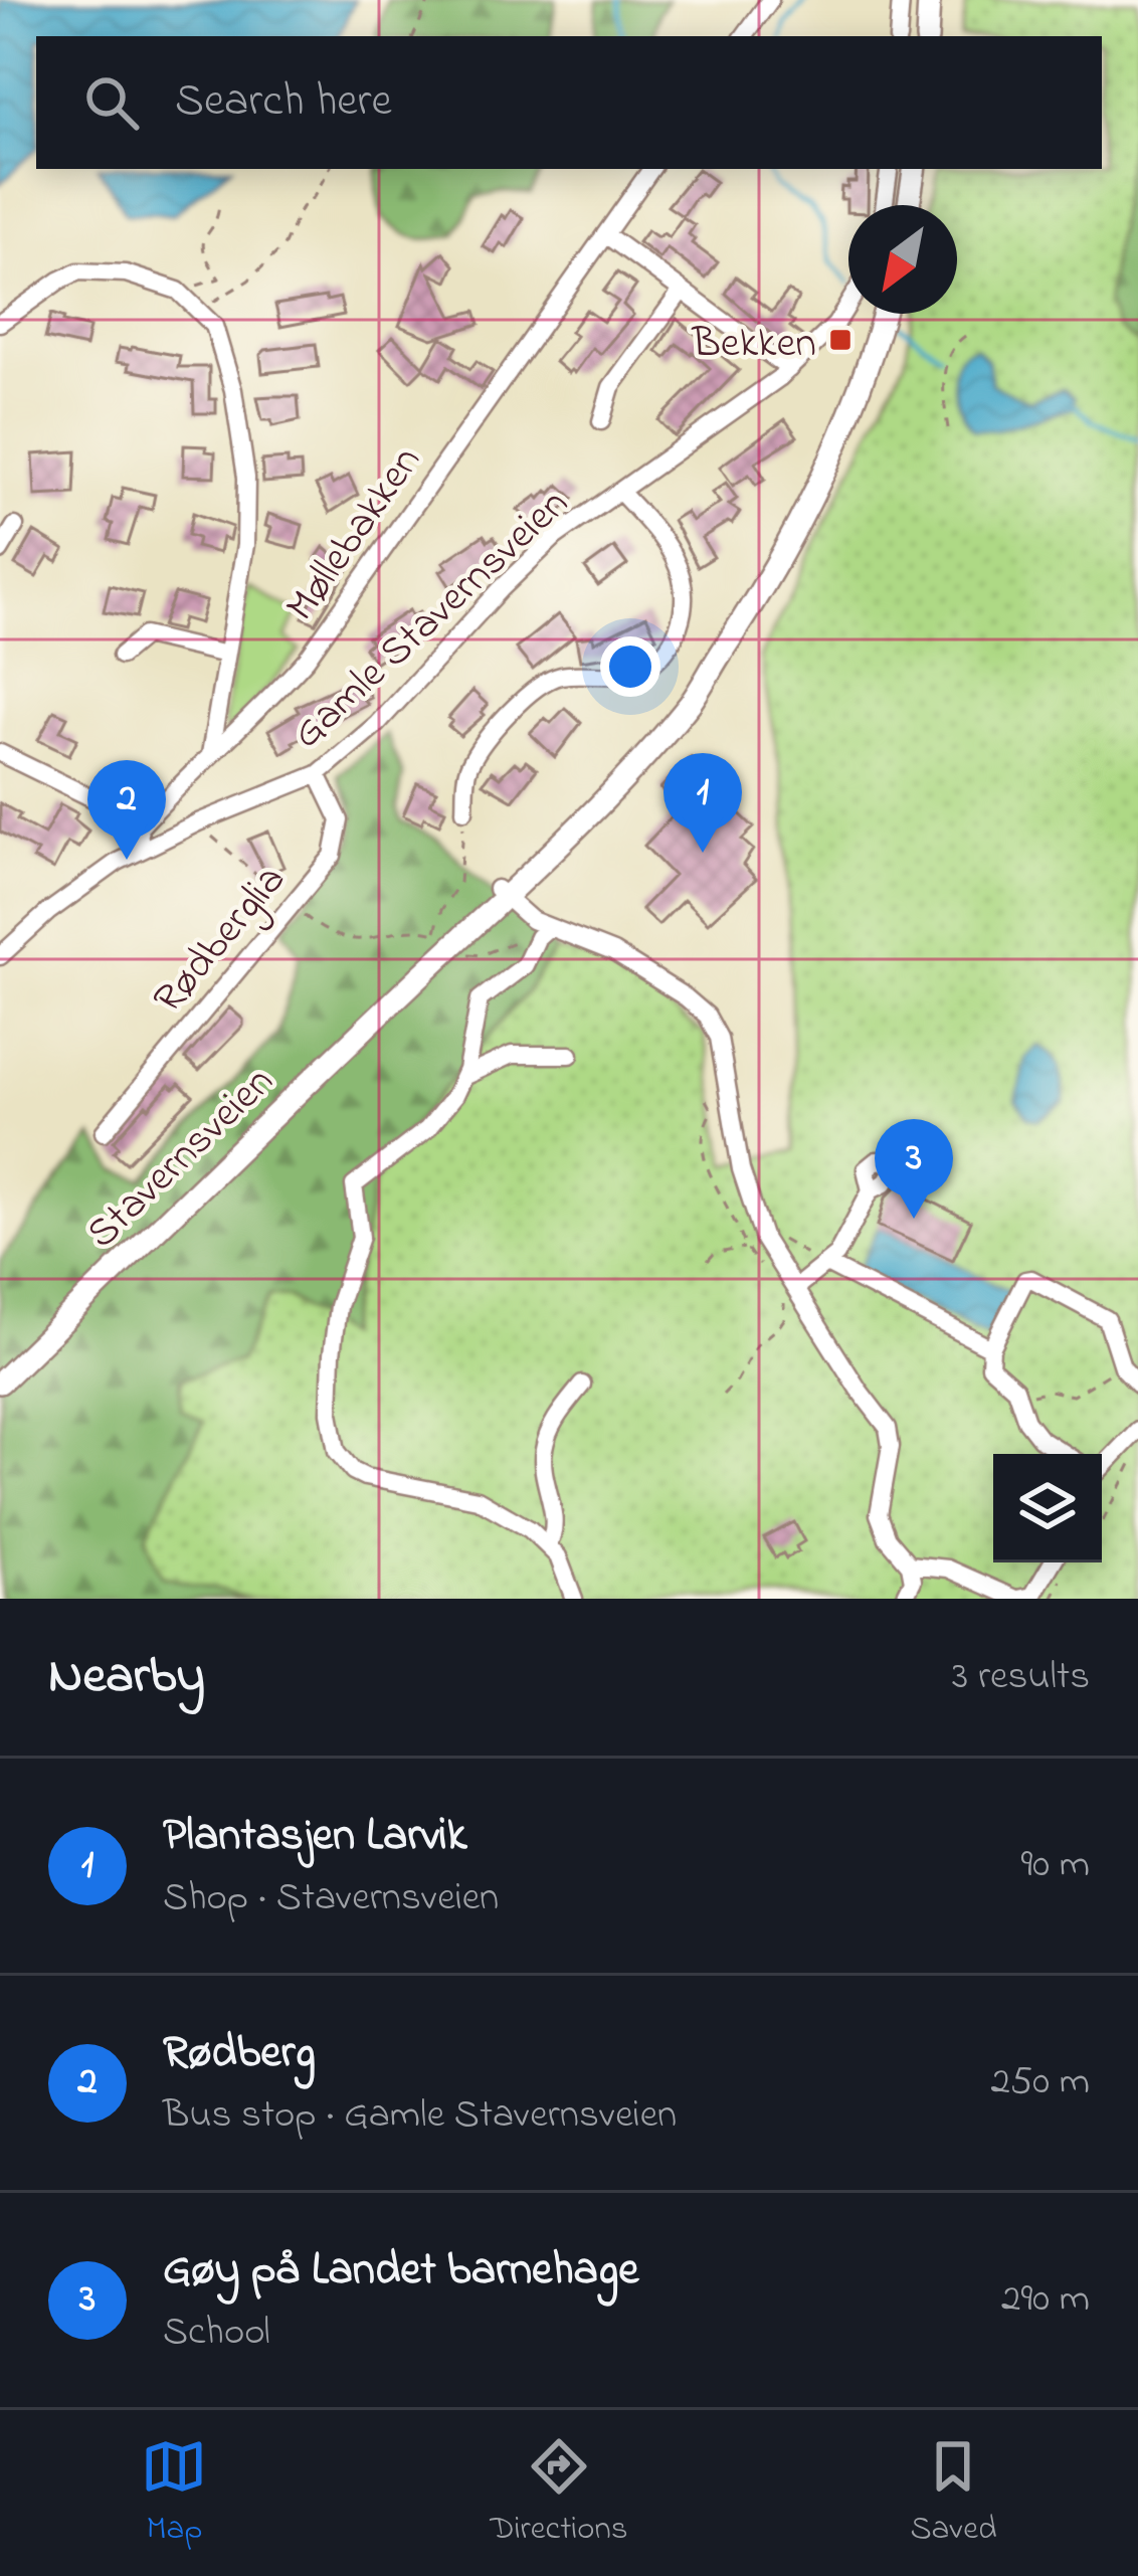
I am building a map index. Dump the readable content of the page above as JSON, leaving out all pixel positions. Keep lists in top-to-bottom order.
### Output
{
  "streets": {
    "main road": ["Stavernsveien"],
    "street": ["Møllebakken", "Gamle Stavernsveien", "Rødberglia"]
  },
  "crossings": [
    ["Gamle Stavernsveien", "Rødberglia"]
  ],
  "places": {
    "transit": ["Bekken"]
  },
  "north": "bottom left",
  "page": {
    "search": "Search here",
    "pins": ["1", "2", "3"],
    "heading": ["Nearby", "3 results"],
    "list": [
      {
        "mark": "1",
        "name": "Plantasjen Larvik",
        "note": "Shop · Stavernsveien",
        "value": "90 m"
      },
      {
        "mark": "2",
        "name": "Rødberg",
        "note": "Bus stop · Gamle Stavernsveien",
        "value": "250 m"
      },
      {
        "mark": "3",
        "name": "Gøy på Landet barnehage",
        "note": "School",
        "value": "290 m"
      }
    ],
    "nav": ["Map", "Directions", "Saved"]
  }
}
